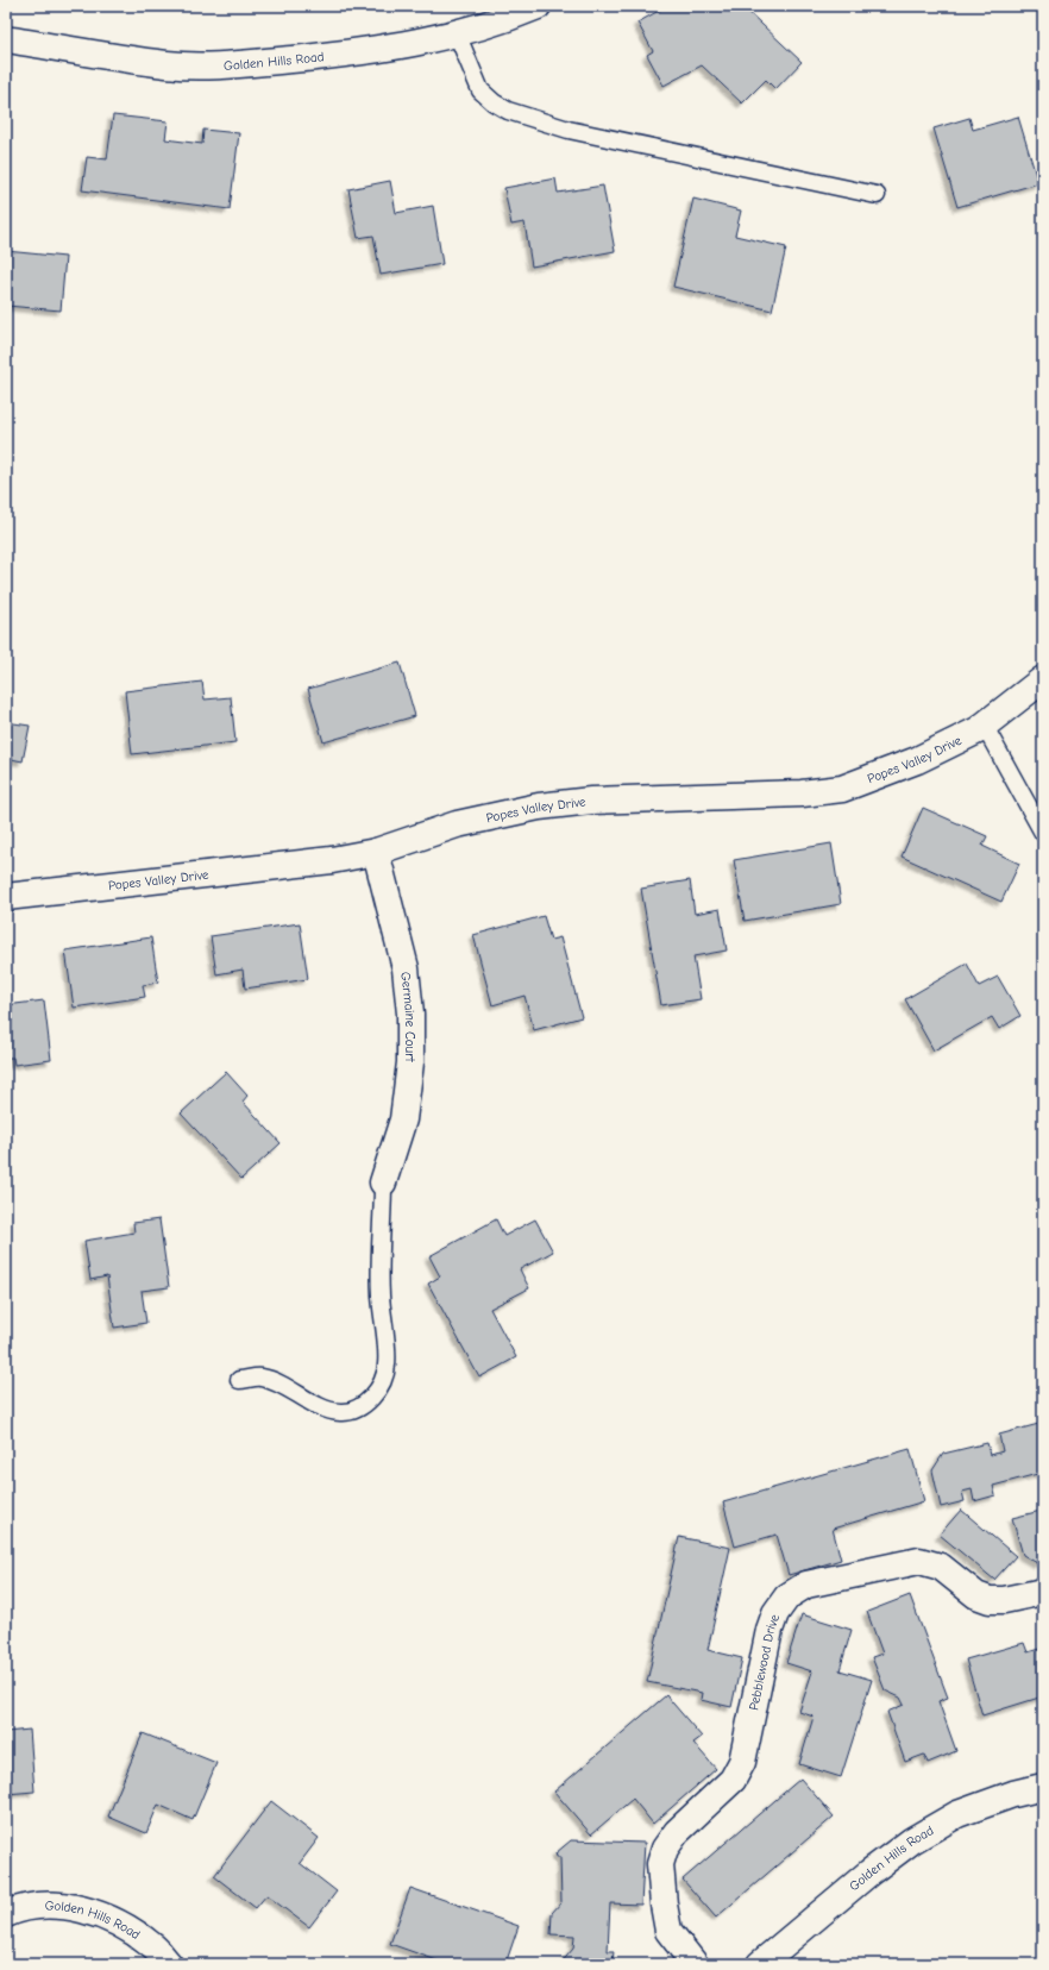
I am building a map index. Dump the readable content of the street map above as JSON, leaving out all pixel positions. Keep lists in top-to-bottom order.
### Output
{
  "streets": {
    "street": [
      "Golden Hills Road",
      "Popes Valley Drive",
      "Germaine Court",
      "Pebblewood Drive"
    ]
  },
  "crossings": [
    ["Popes Valley Drive", "Germaine Court"]
  ]
}
